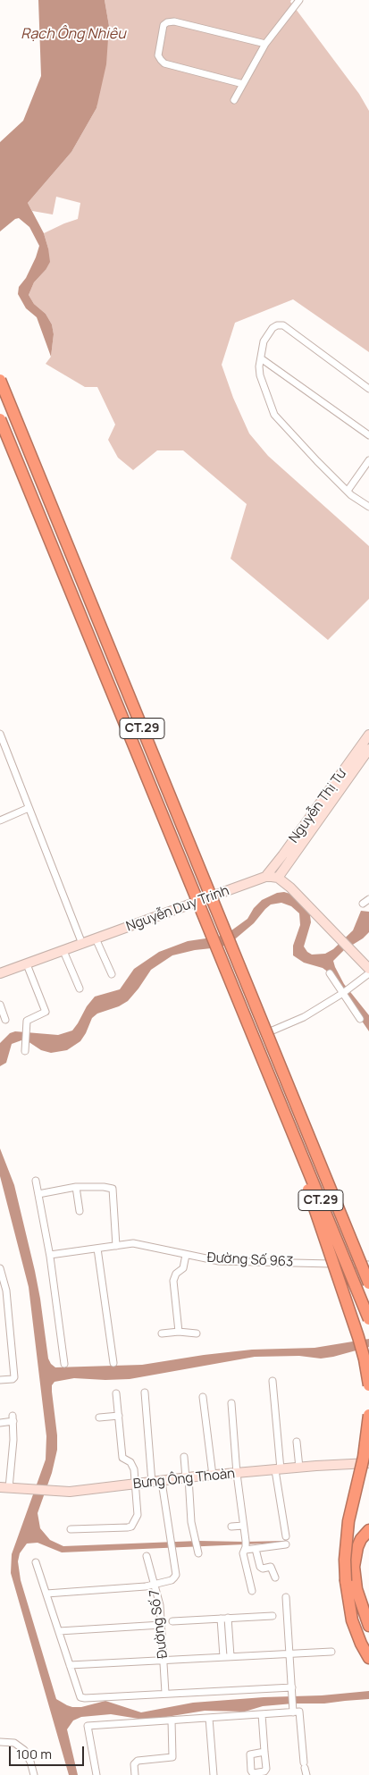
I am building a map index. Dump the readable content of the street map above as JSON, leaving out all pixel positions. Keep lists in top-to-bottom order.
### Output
{
  "streets": {
    "highway": ["CT.29"],
    "street": [
      "Nguyễn Thị Tư",
      "Nguyễn Duy Trinh",
      "Đường Số 963",
      "Bưng Ông Thoàn",
      "Đường Số 7"
    ]
  },
  "crossings": [
    ["Nguyễn Thị Tư", "Nguyễn Duy Trinh"]
  ],
  "water": ["Rạch Ông Nhiêu"],
  "scale_bar": "100 m"
}
